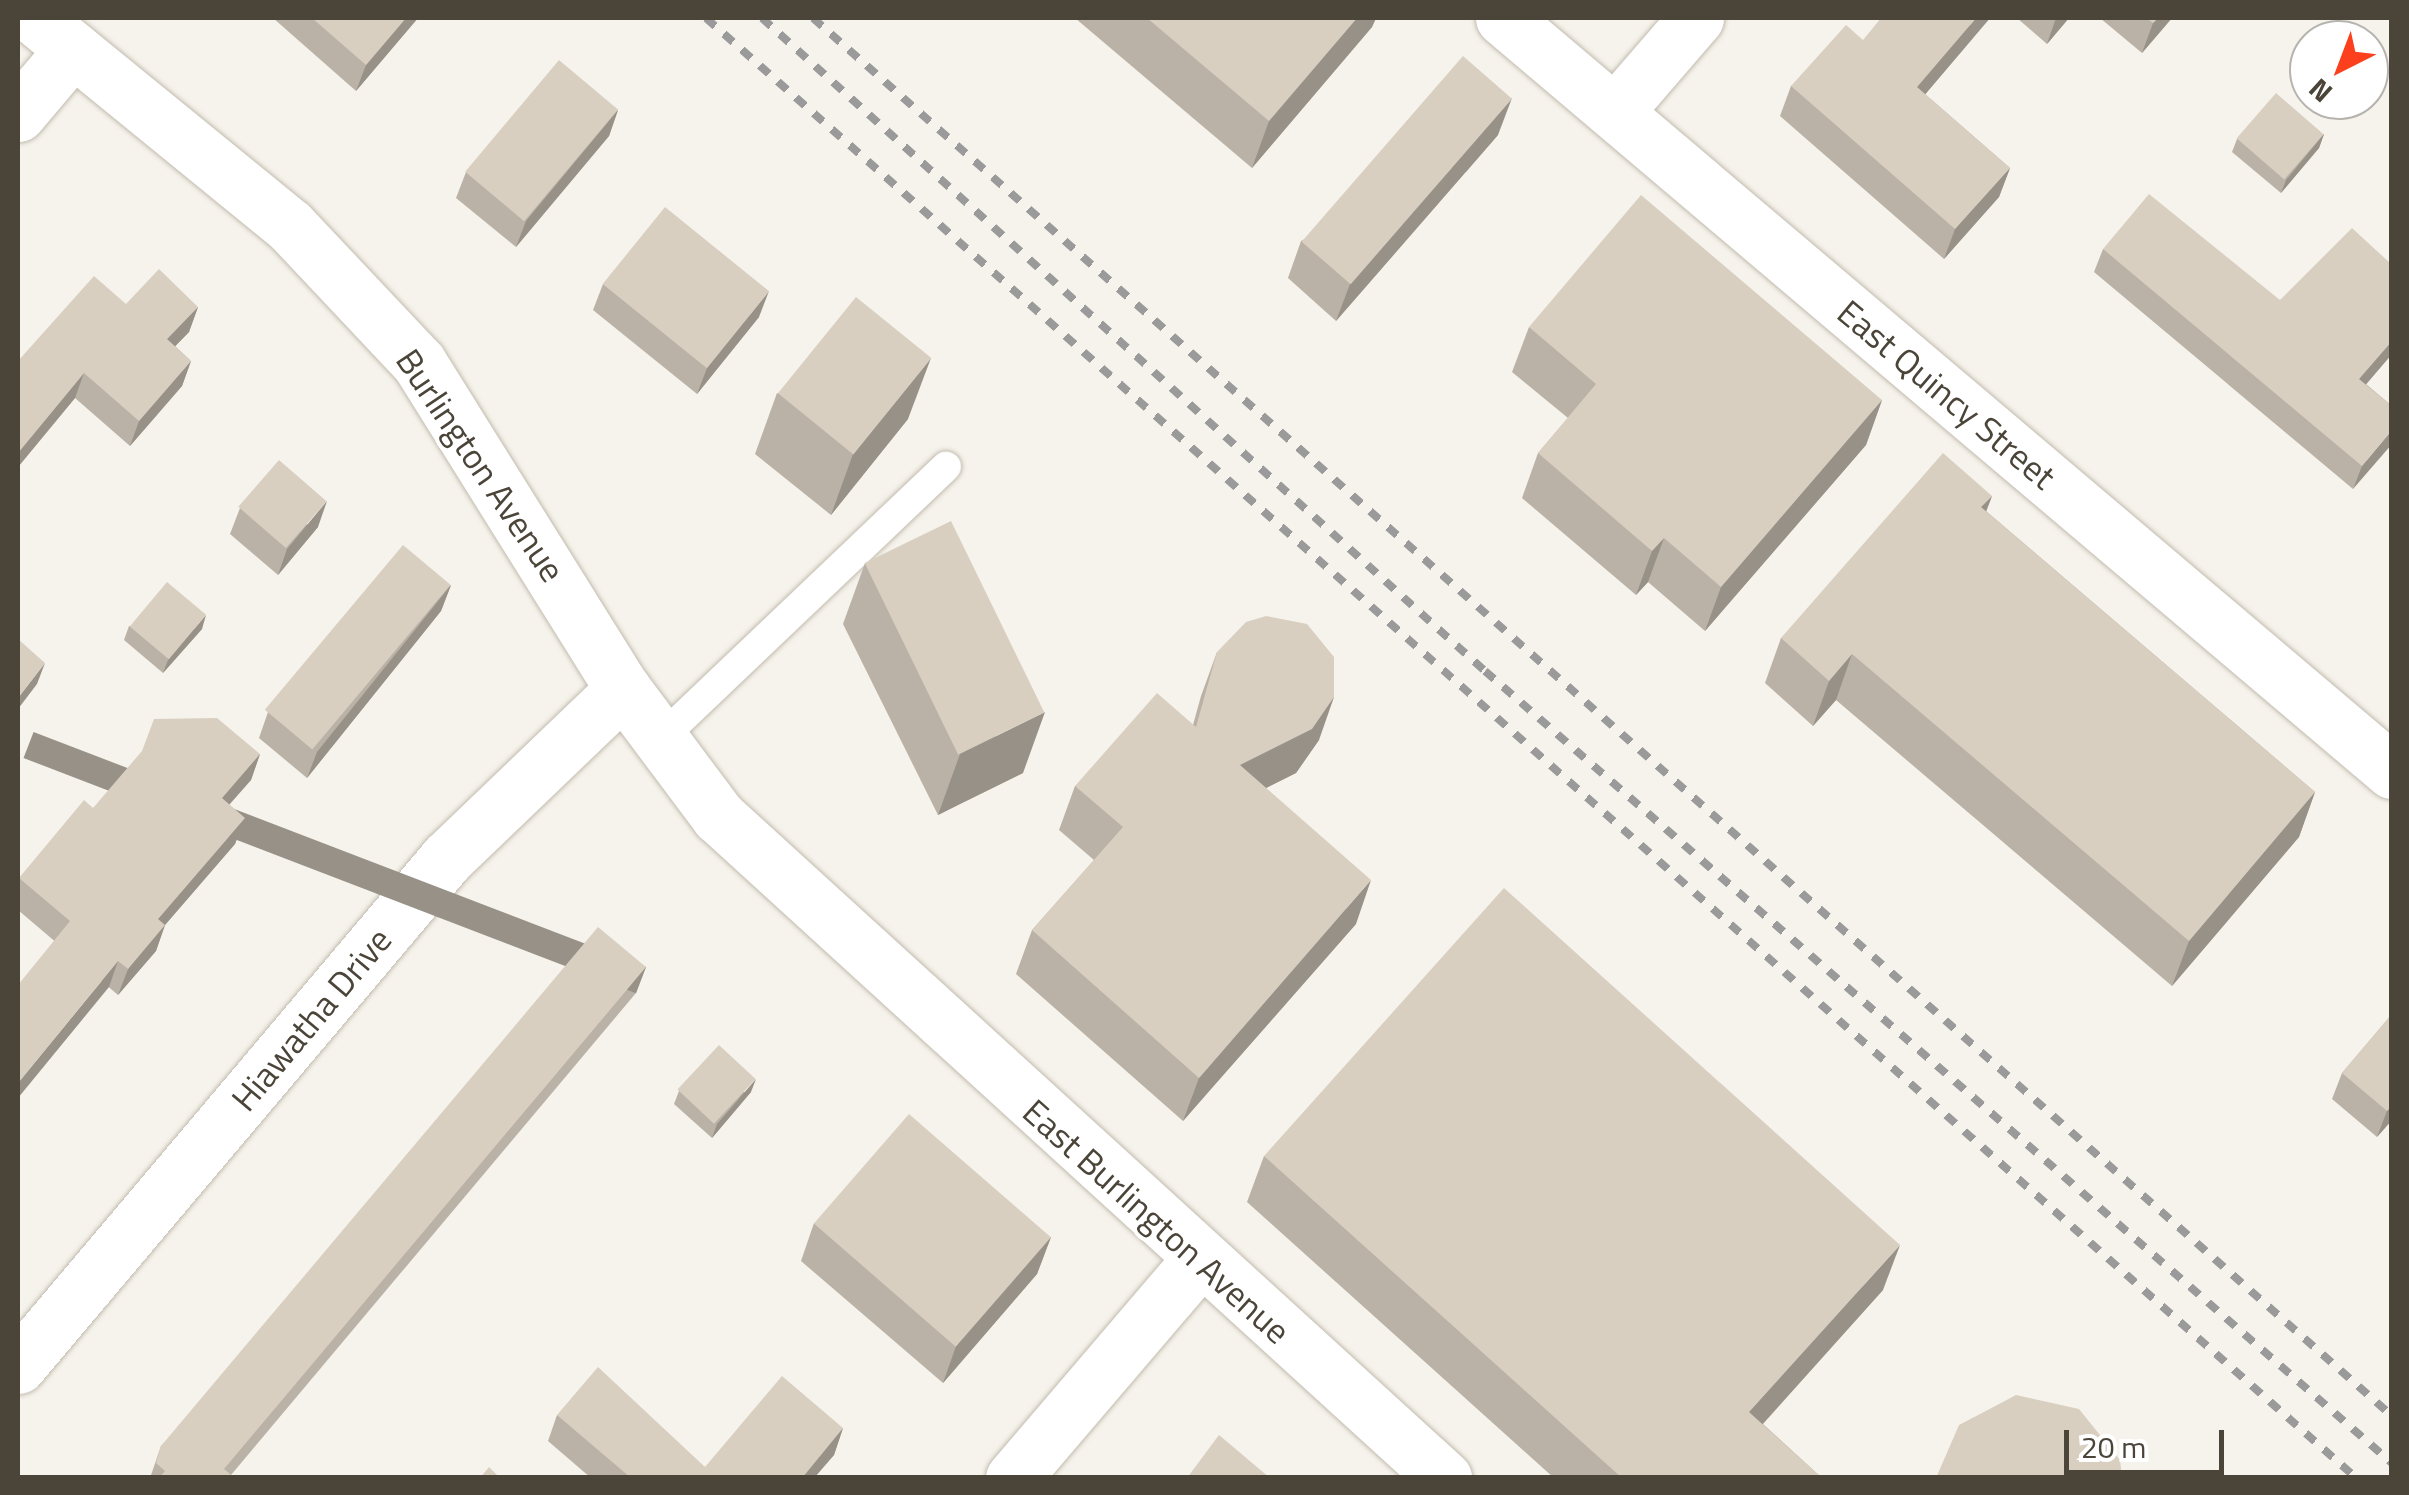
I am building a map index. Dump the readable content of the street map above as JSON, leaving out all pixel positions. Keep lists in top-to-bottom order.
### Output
{
  "streets": {
    "street": [
      "East Quincy Street",
      "Burlington Avenue",
      "Hiawatha Drive",
      "East Burlington Avenue"
    ]
  },
  "crossings": [
    ["Burlington Avenue", "Hiawatha Drive"],
    ["Burlington Avenue", "East Burlington Avenue"]
  ],
  "scale_bar": "20 m",
  "north": "bottom left"
}
